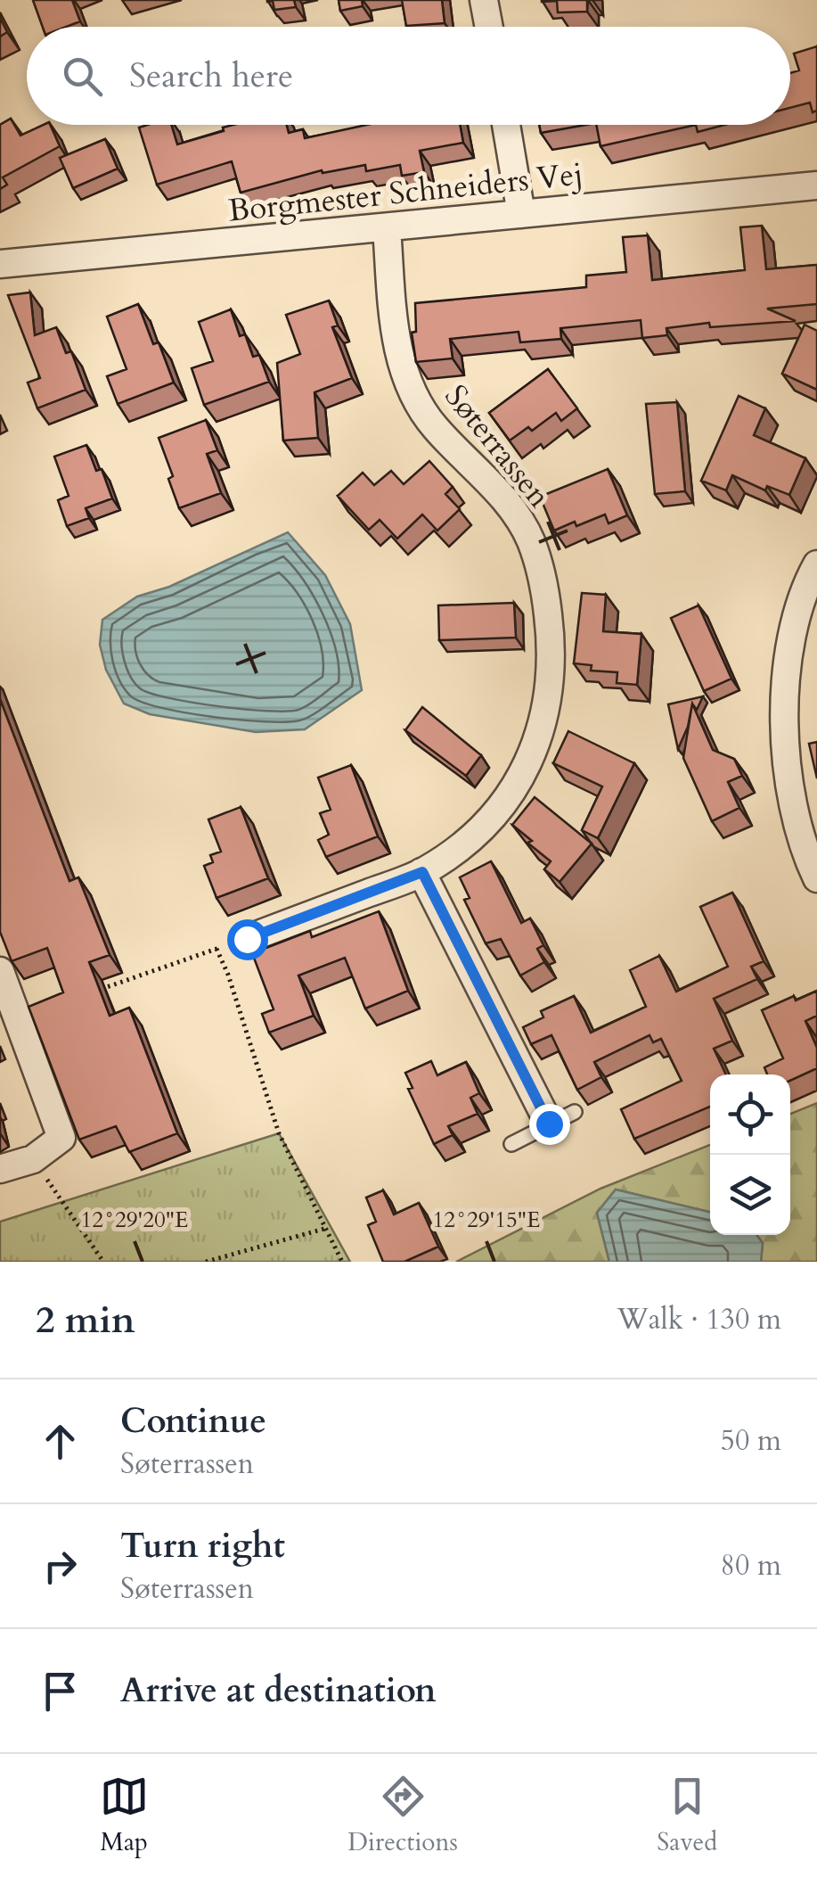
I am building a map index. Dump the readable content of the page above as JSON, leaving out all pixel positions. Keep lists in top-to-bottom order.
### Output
{
  "streets": {
    "street": ["Borgmester Schneiders Vej", "Søterrassen"]
  },
  "crossings": [
    ["Borgmester Schneiders Vej", "Søterrassen"]
  ],
  "page": {
    "search": "Search here",
    "heading": ["2 min", "Walk · 130 m"],
    "list": [
      ["Continue", "Søterrassen", "50 m"],
      ["Turn right", "Søterrassen", "80 m"],
      "Arrive at destination"
    ],
    "nav": ["Map", "Directions", "Saved"]
  },
  "coordinates": ["12°29'20\"E", "12°29'15\"E"]
}
